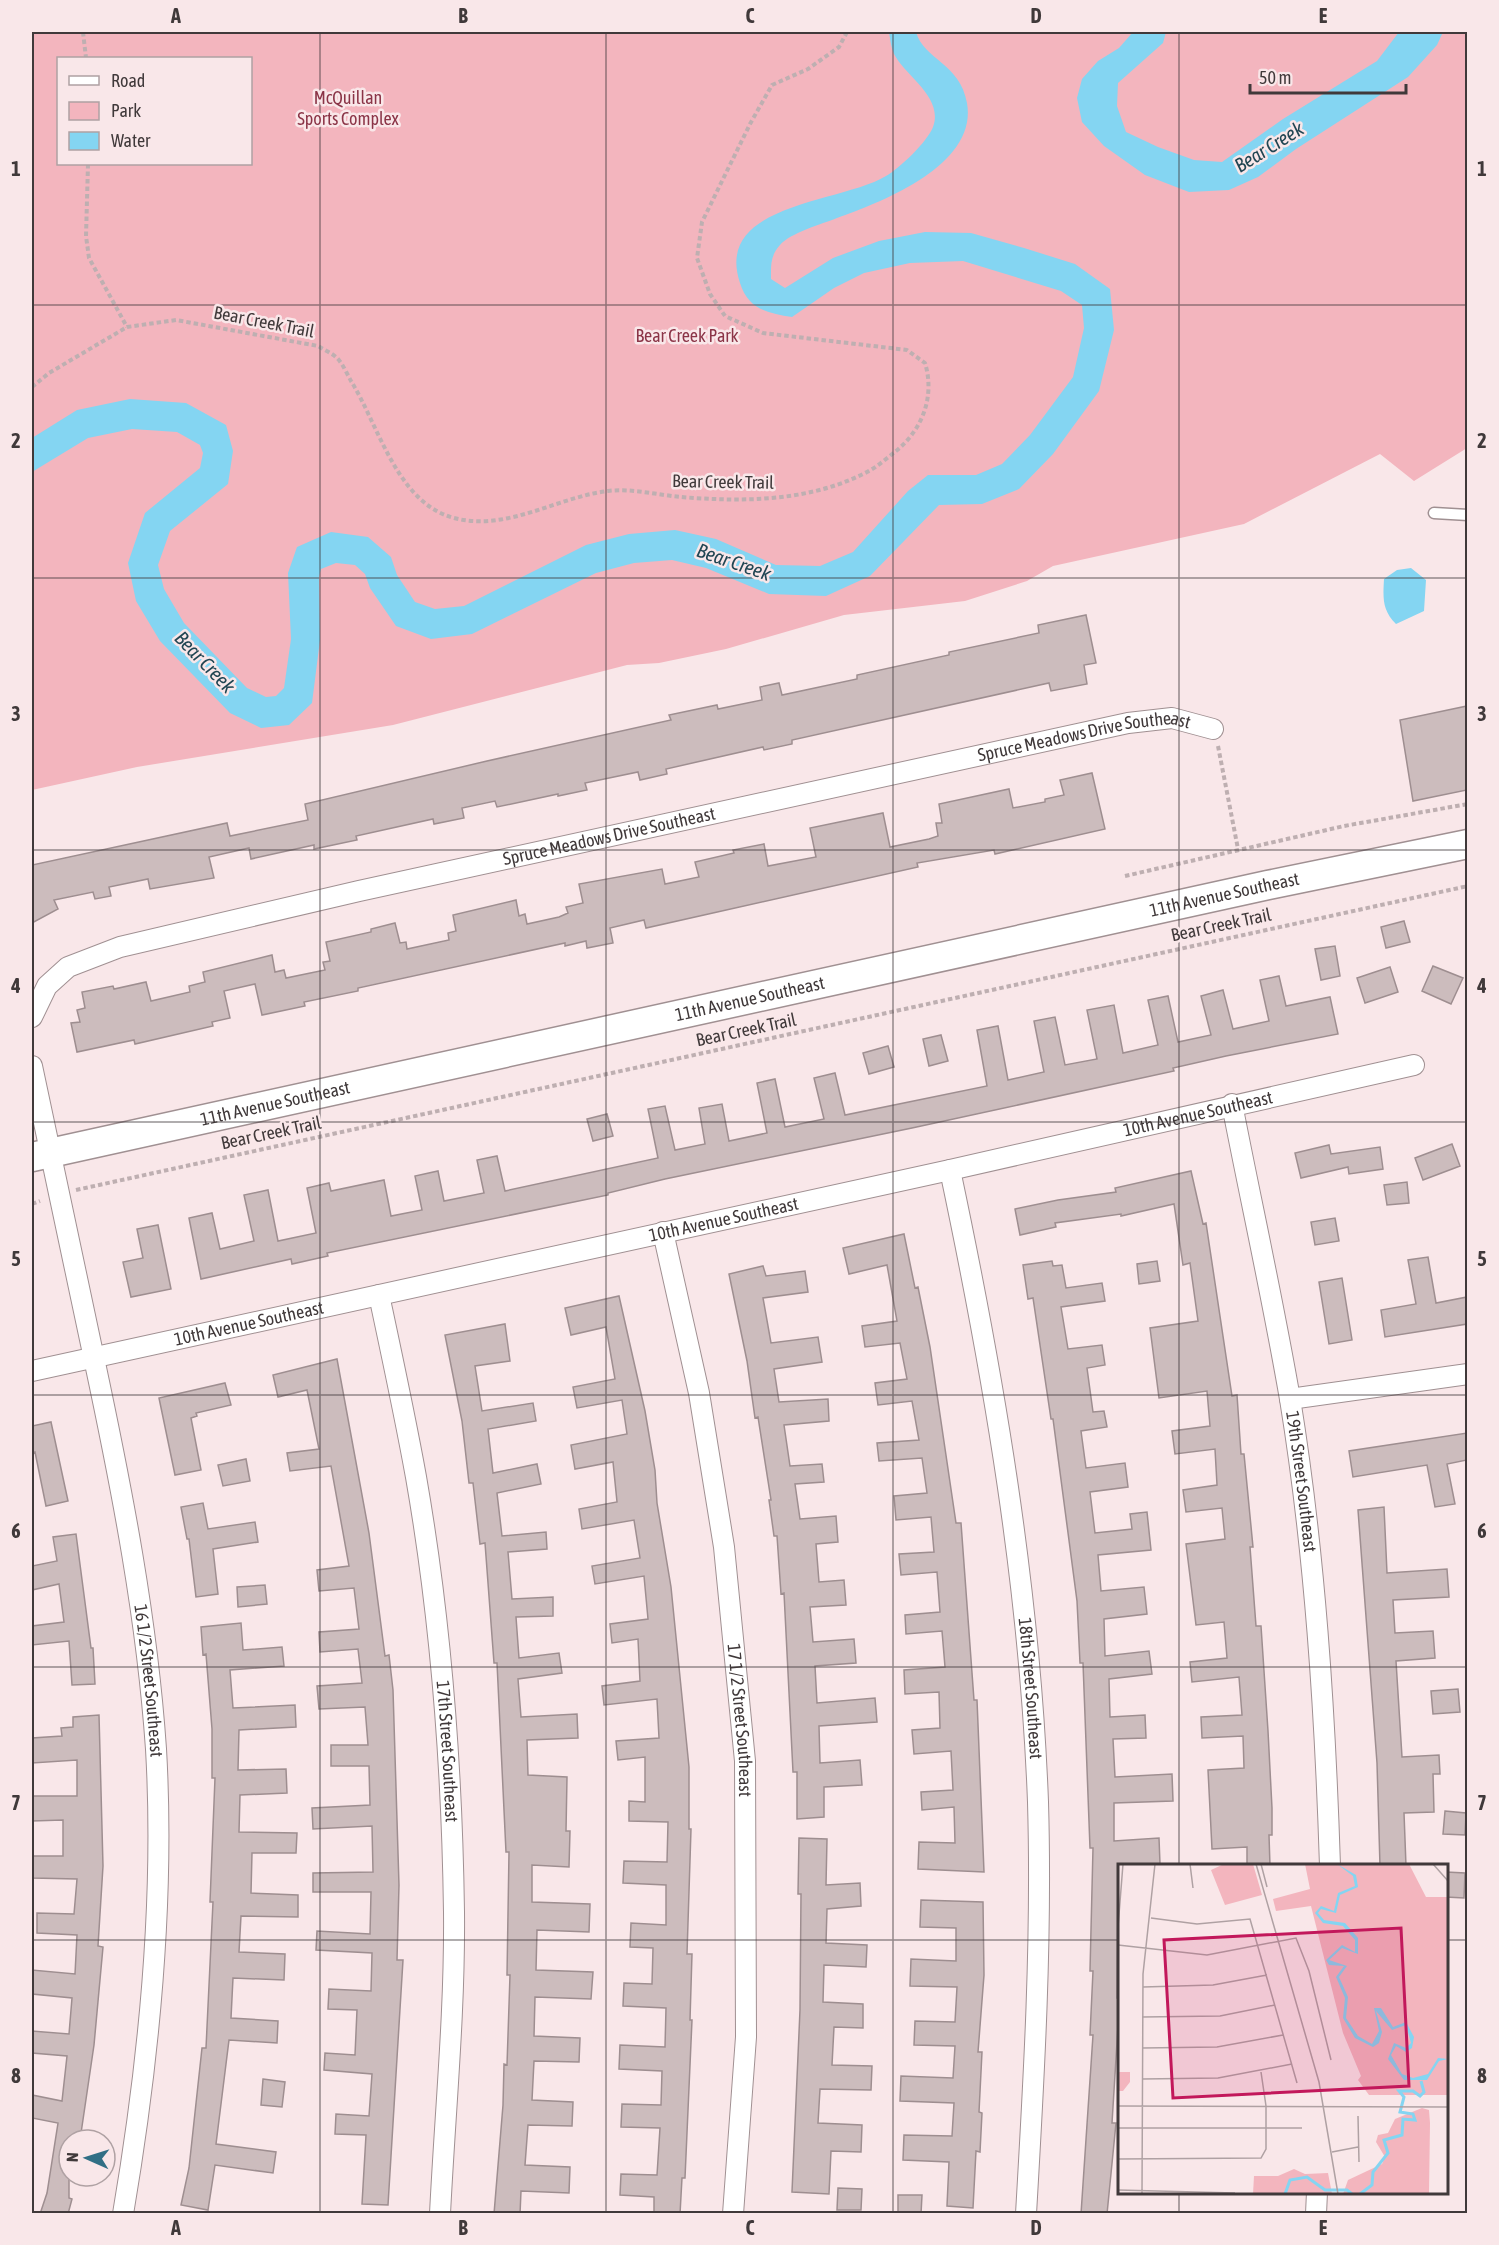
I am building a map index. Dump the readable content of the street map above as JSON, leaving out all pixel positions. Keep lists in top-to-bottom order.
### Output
{
  "streets": {
    "main road": ["11th Avenue Southeast"],
    "street": [
      "Spruce Meadows Drive Southeast",
      "10th Avenue Southeast",
      "19th Street Southeast",
      "16 1/2 Street Southeast",
      "18th Street Southeast",
      "17 1/2 Street Southeast",
      "17th Street Southeast"
    ],
    "path": ["Bear Creek Trail"]
  },
  "crossings": [
    ["Bear Creek Trail", "16 1/2 Street Southeast"],
    ["11th Avenue Southeast", "16 1/2 Street Southeast"],
    ["10th Avenue Southeast", "19th Street Southeast"],
    ["10th Avenue Southeast", "16 1/2 Street Southeast"],
    ["10th Avenue Southeast", "18th Street Southeast"],
    ["10th Avenue Southeast", "17 1/2 Street Southeast"],
    ["10th Avenue Southeast", "17th Street Southeast"]
  ],
  "water": ["Bear Creek"],
  "parks": ["McQuillan Sports Complex", "Bear Creek Park"],
  "legend": ["Road", "Park", "Water"],
  "scale_bar": "50 m",
  "north": "left",
  "grid": {
    "columns": [
      "A",
      "B",
      "C",
      "D",
      "E"
    ],
    "rows": [
      "1",
      "2",
      "3",
      "4",
      "5",
      "6",
      "7",
      "8"
    ]
  }
}
